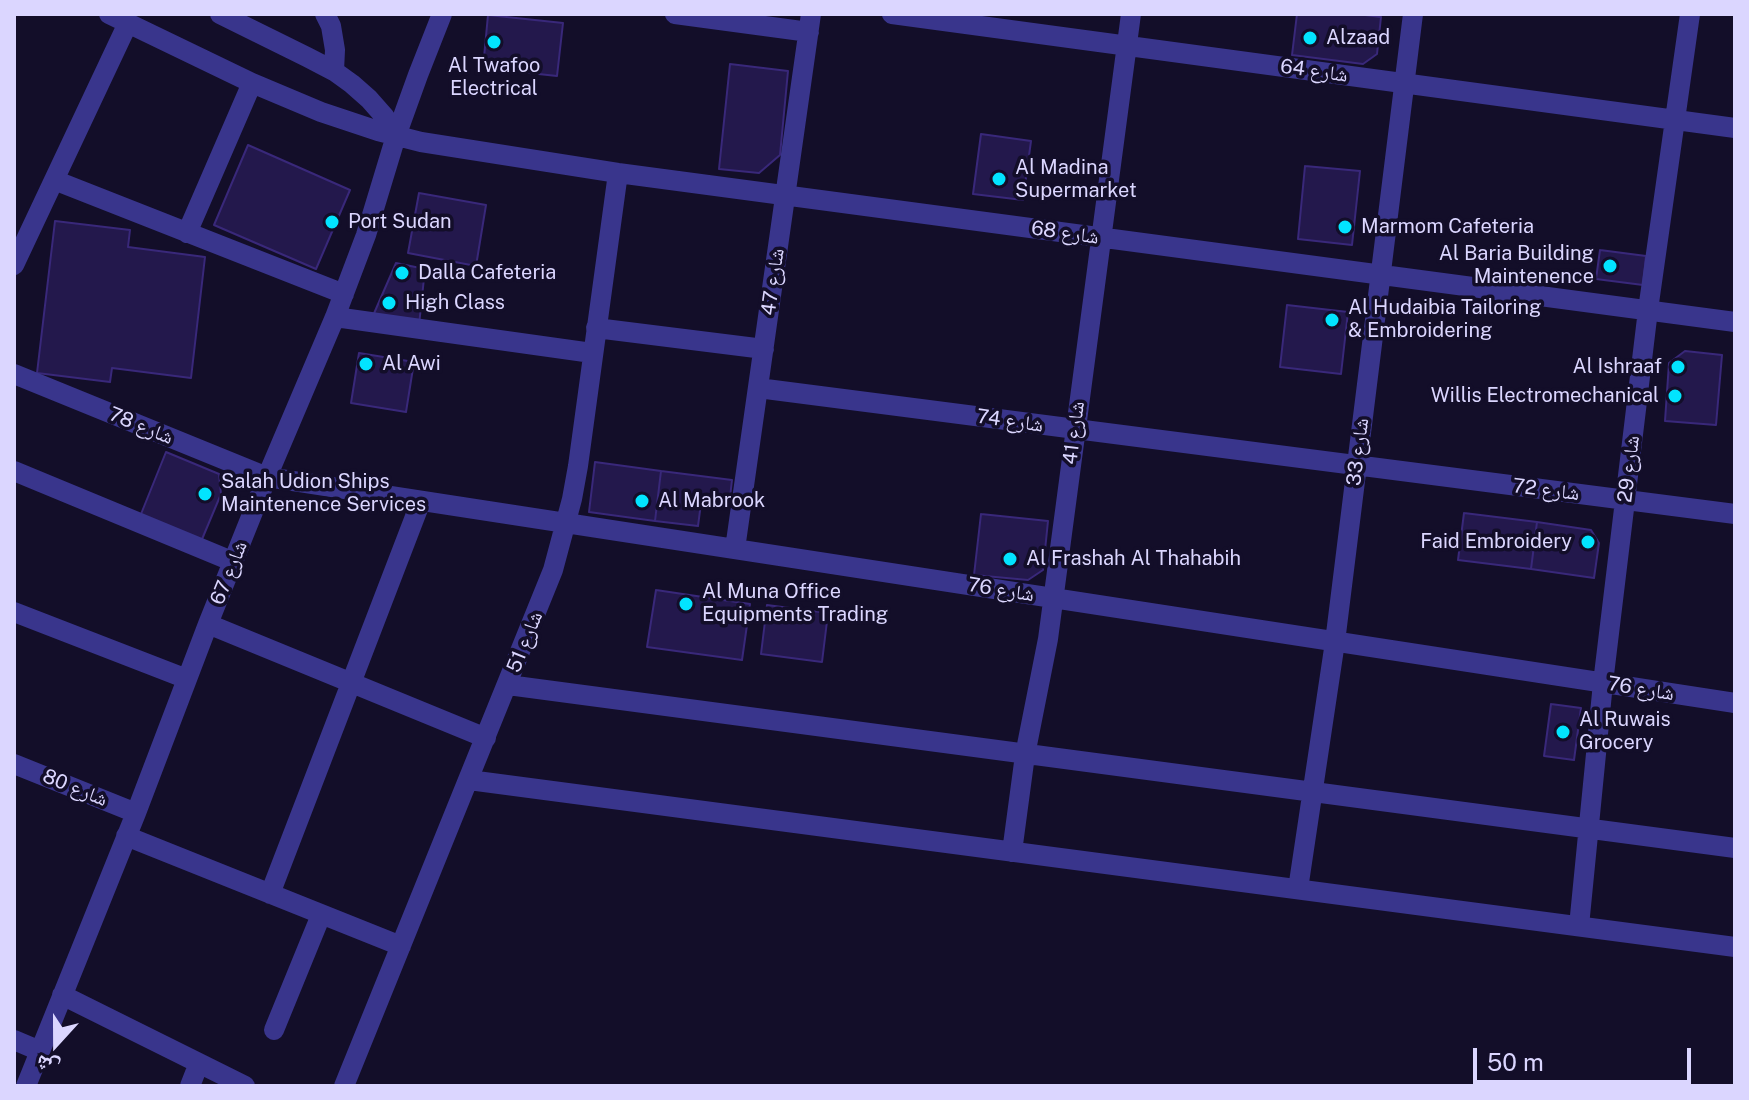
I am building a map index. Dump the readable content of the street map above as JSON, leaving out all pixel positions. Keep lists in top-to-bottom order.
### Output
{
  "streets": {
    "street": [
      "شارع 64",
      "شارع 68",
      "شارع 47",
      "شارع 74",
      "شارع 78",
      "شارع 41",
      "شارع 33",
      "شارع 29",
      "شارع 72",
      "شارع 67",
      "شارع 76",
      "شارع 51",
      "شارع 80"
    ]
  },
  "crossings": [
    ["شارع 64", "شارع 41"],
    ["شارع 64", "شارع 33"],
    ["شارع 64", "شارع 29"],
    ["شارع 68", "شارع 47"],
    ["شارع 68", "شارع 41"],
    ["شارع 68", "شارع 33"],
    ["شارع 68", "شارع 29"],
    ["شارع 68", "شارع 67"],
    ["شارع 68", "شارع 51"],
    ["شارع 47", "شارع 74"],
    ["شارع 47", "شارع 76"],
    ["شارع 74", "شارع 41"],
    ["شارع 74", "شارع 33"],
    ["شارع 74", "شارع 72"],
    ["شارع 78", "شارع 67"],
    ["شارع 78", "شارع 76"],
    ["شارع 41", "شارع 76"],
    ["شارع 33", "شارع 72"],
    ["شارع 33", "شارع 76"],
    ["شارع 29", "شارع 72"],
    ["شارع 29", "شارع 76"],
    ["شارع 67", "شارع 76"],
    ["شارع 67", "شارع 80"],
    ["شارع 76", "شارع 51"]
  ],
  "places": [
    "Alzaad",
    "Al Twafoo Electrical",
    "Al Madina Supermarket",
    "Port Sudan",
    "Marmom Cafeteria",
    "Al Baria Building Maintenence",
    "Dalla Cafeteria",
    "High Class",
    "Al Hudaibia Tailoring & Embroidering",
    "Al Awi",
    "Al Ishraaf",
    "Willis Electromechanical",
    "Salah Udion Ships Maintenence Services",
    "Al Mabrook",
    "Faid Embroidery",
    "Al Frashah Al Thahabih",
    "Al Muna Office Equipments Trading",
    "Al Ruwais Grocery"
  ],
  "scale_bar": "50 m",
  "north": "bottom"
}
